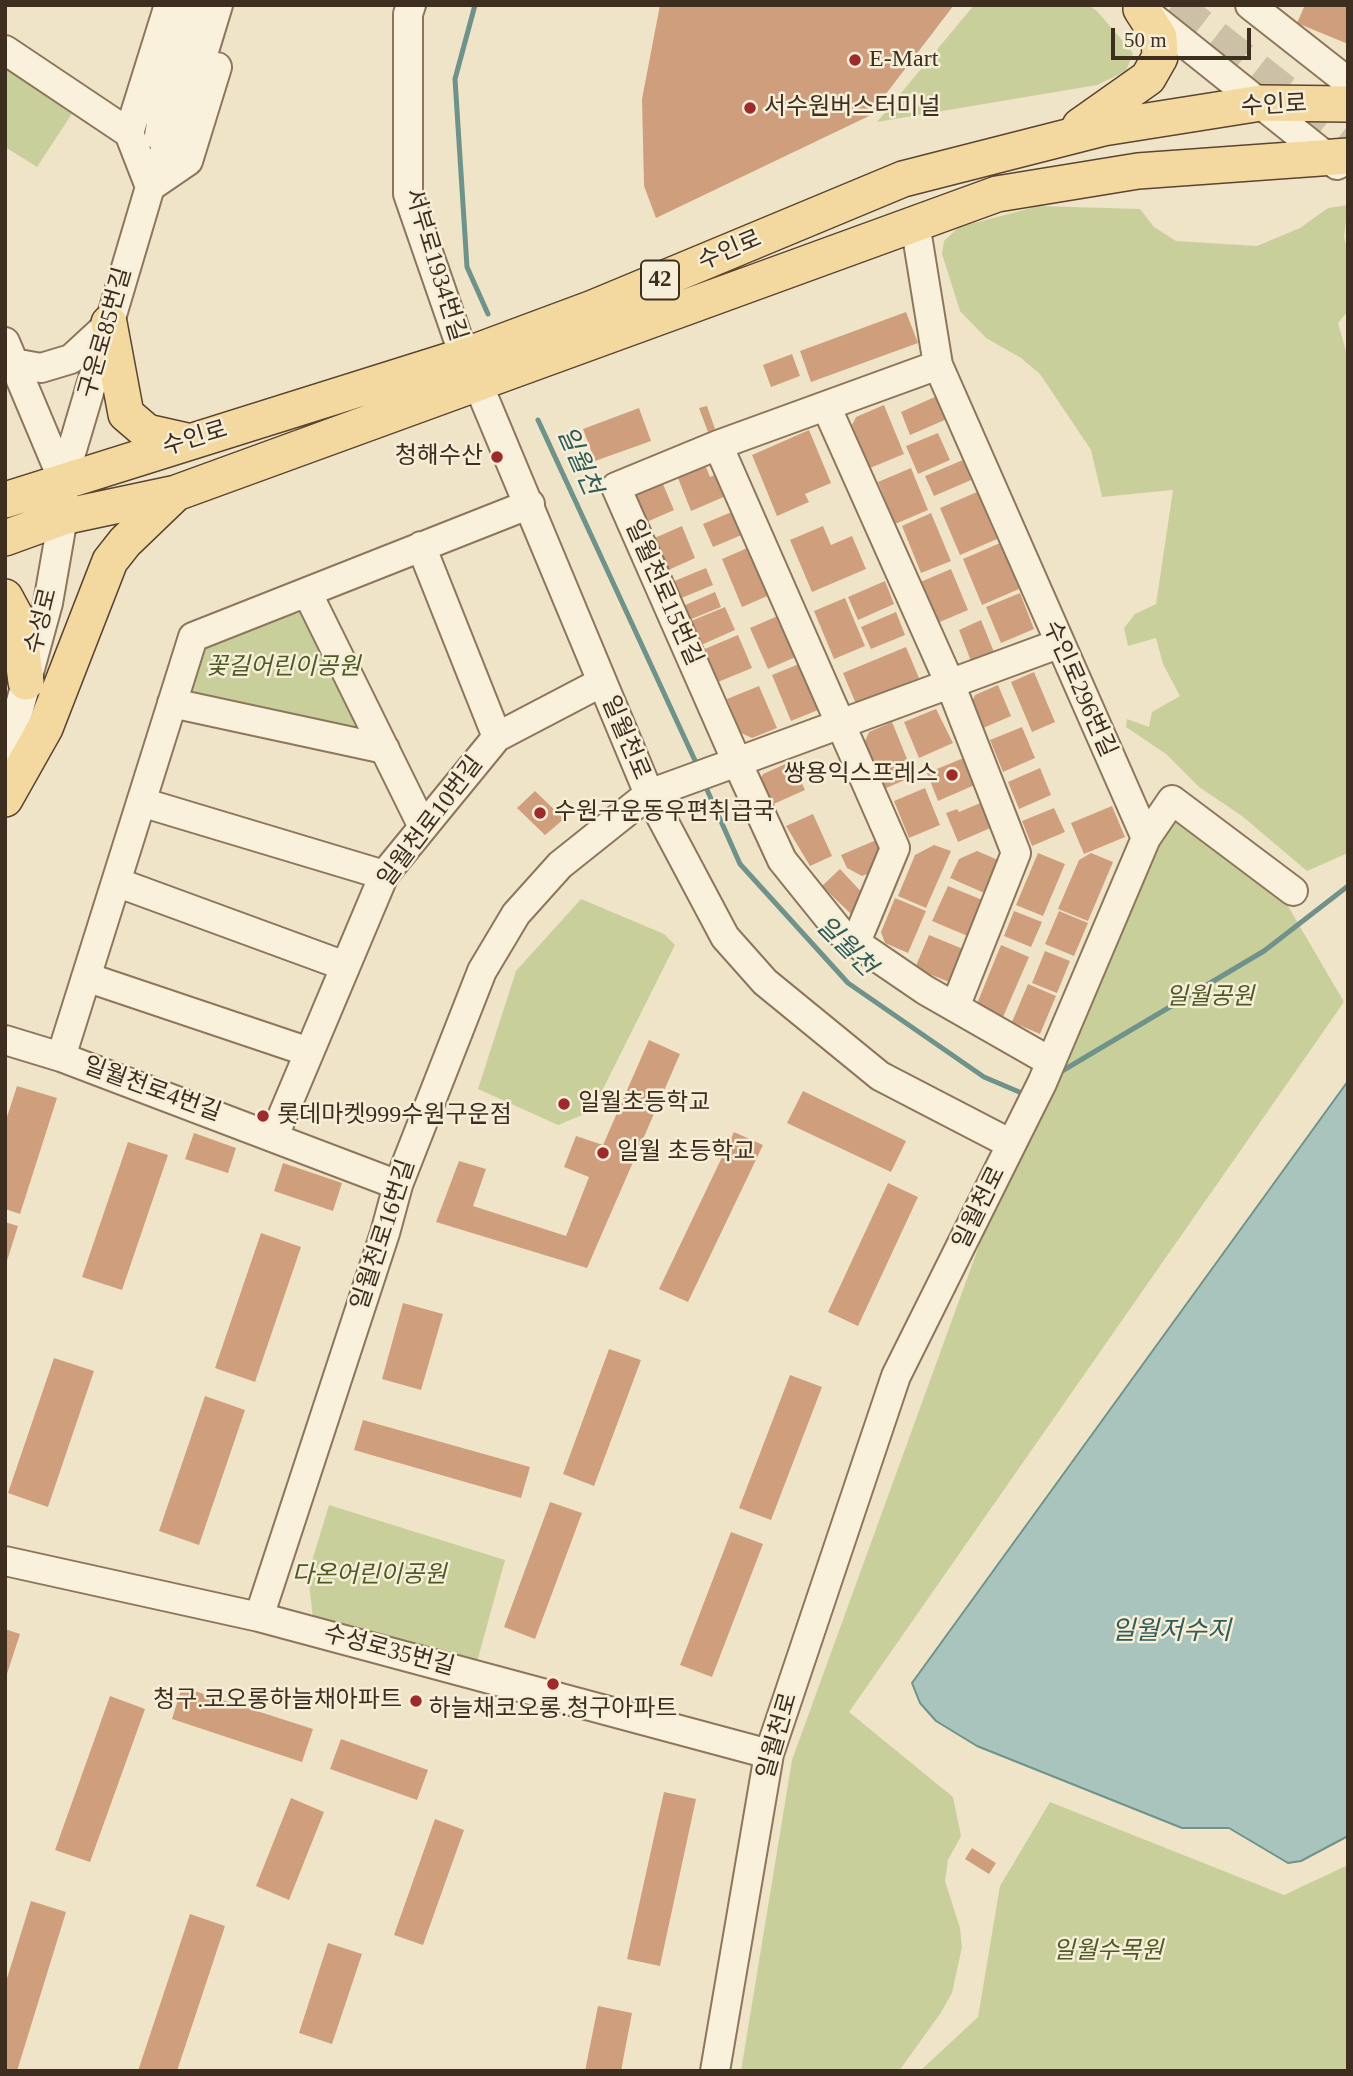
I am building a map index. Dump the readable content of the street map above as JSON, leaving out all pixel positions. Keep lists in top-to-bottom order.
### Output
{
  "streets": {
    "main road": ["수인로", "42"],
    "street": [
      "서부로1934번길",
      "구운로85번길",
      "일월천로15번길",
      "수성로",
      "수인로296번길",
      "일월천로",
      "일월천로10번길",
      "일월천로4번길",
      "일월천로16번길",
      "수성로35번길"
    ]
  },
  "crossings": [
    ["수인로", "서부로1934번길"],
    ["수인로", "구운로85번길"],
    ["수인로", "수성로"],
    ["수인로", "수인로296번길"],
    ["수인로", "일월천로"],
    ["서부로1934번길", "일월천로"],
    ["구운로85번길", "수성로"],
    ["일월천로15번길", "수인로296번길"],
    ["일월천로", "일월천로10번길"],
    ["일월천로", "일월천로4번길"],
    ["일월천로", "일월천로16번길"],
    ["일월천로", "수성로35번길"],
    ["일월천로10번길", "일월천로4번길"],
    ["일월천로4번길", "일월천로16번길"],
    ["일월천로16번길", "수성로35번길"]
  ],
  "water": ["일월천", "일월저수지"],
  "parks": [
    "꽃길어린이공원",
    "일월공원",
    "다온어린이공원",
    "일월수목원"
  ],
  "places": [
    "E-Mart",
    "서수원버스터미널",
    "청해수산",
    "쌍용익스프레스",
    "수원구운동우편취급국",
    "일월초등학교",
    "롯데마켓999수원구운점",
    "일월 초등학교",
    "하늘채코오롱.청구아파트",
    "청구.코오롱하늘채아파트"
  ],
  "scale_bar": "50 m"
}
